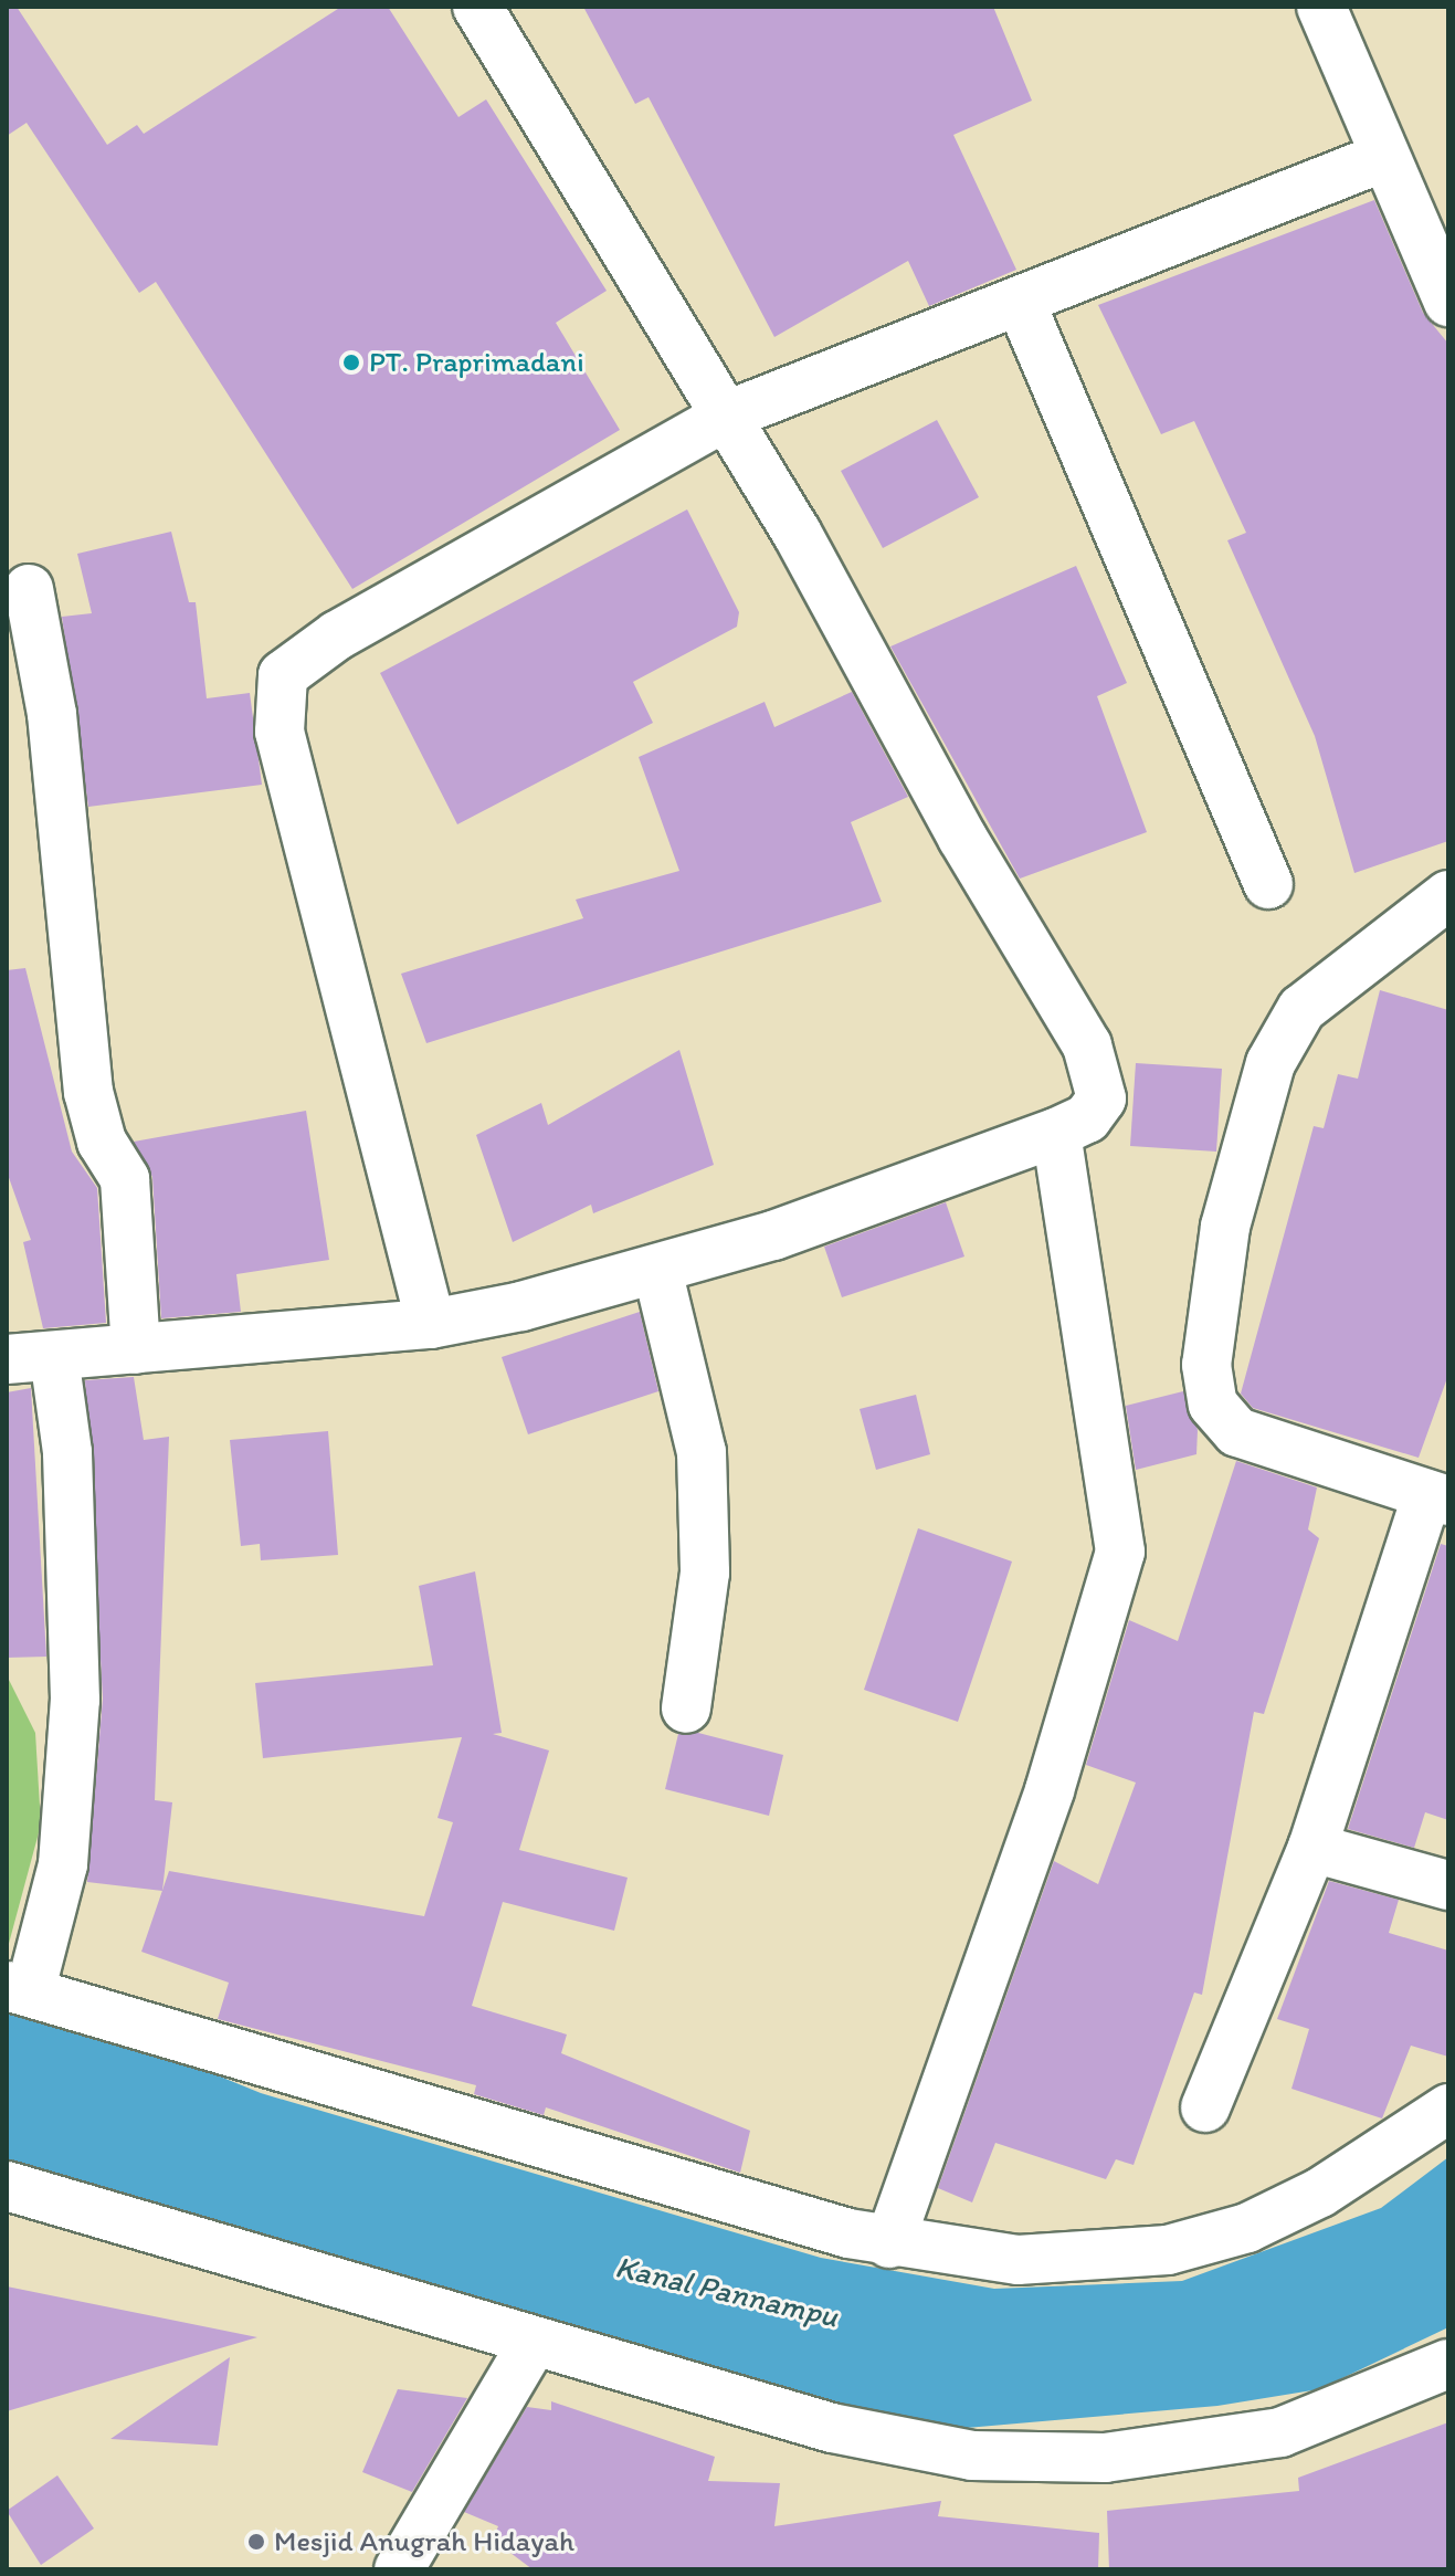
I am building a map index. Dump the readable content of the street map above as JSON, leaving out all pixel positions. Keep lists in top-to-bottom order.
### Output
{
  "water": ["Kanal Pannampu"],
  "places": ["PT. Praprimadani", "Mesjid Anugrah Hidayah"]
}
